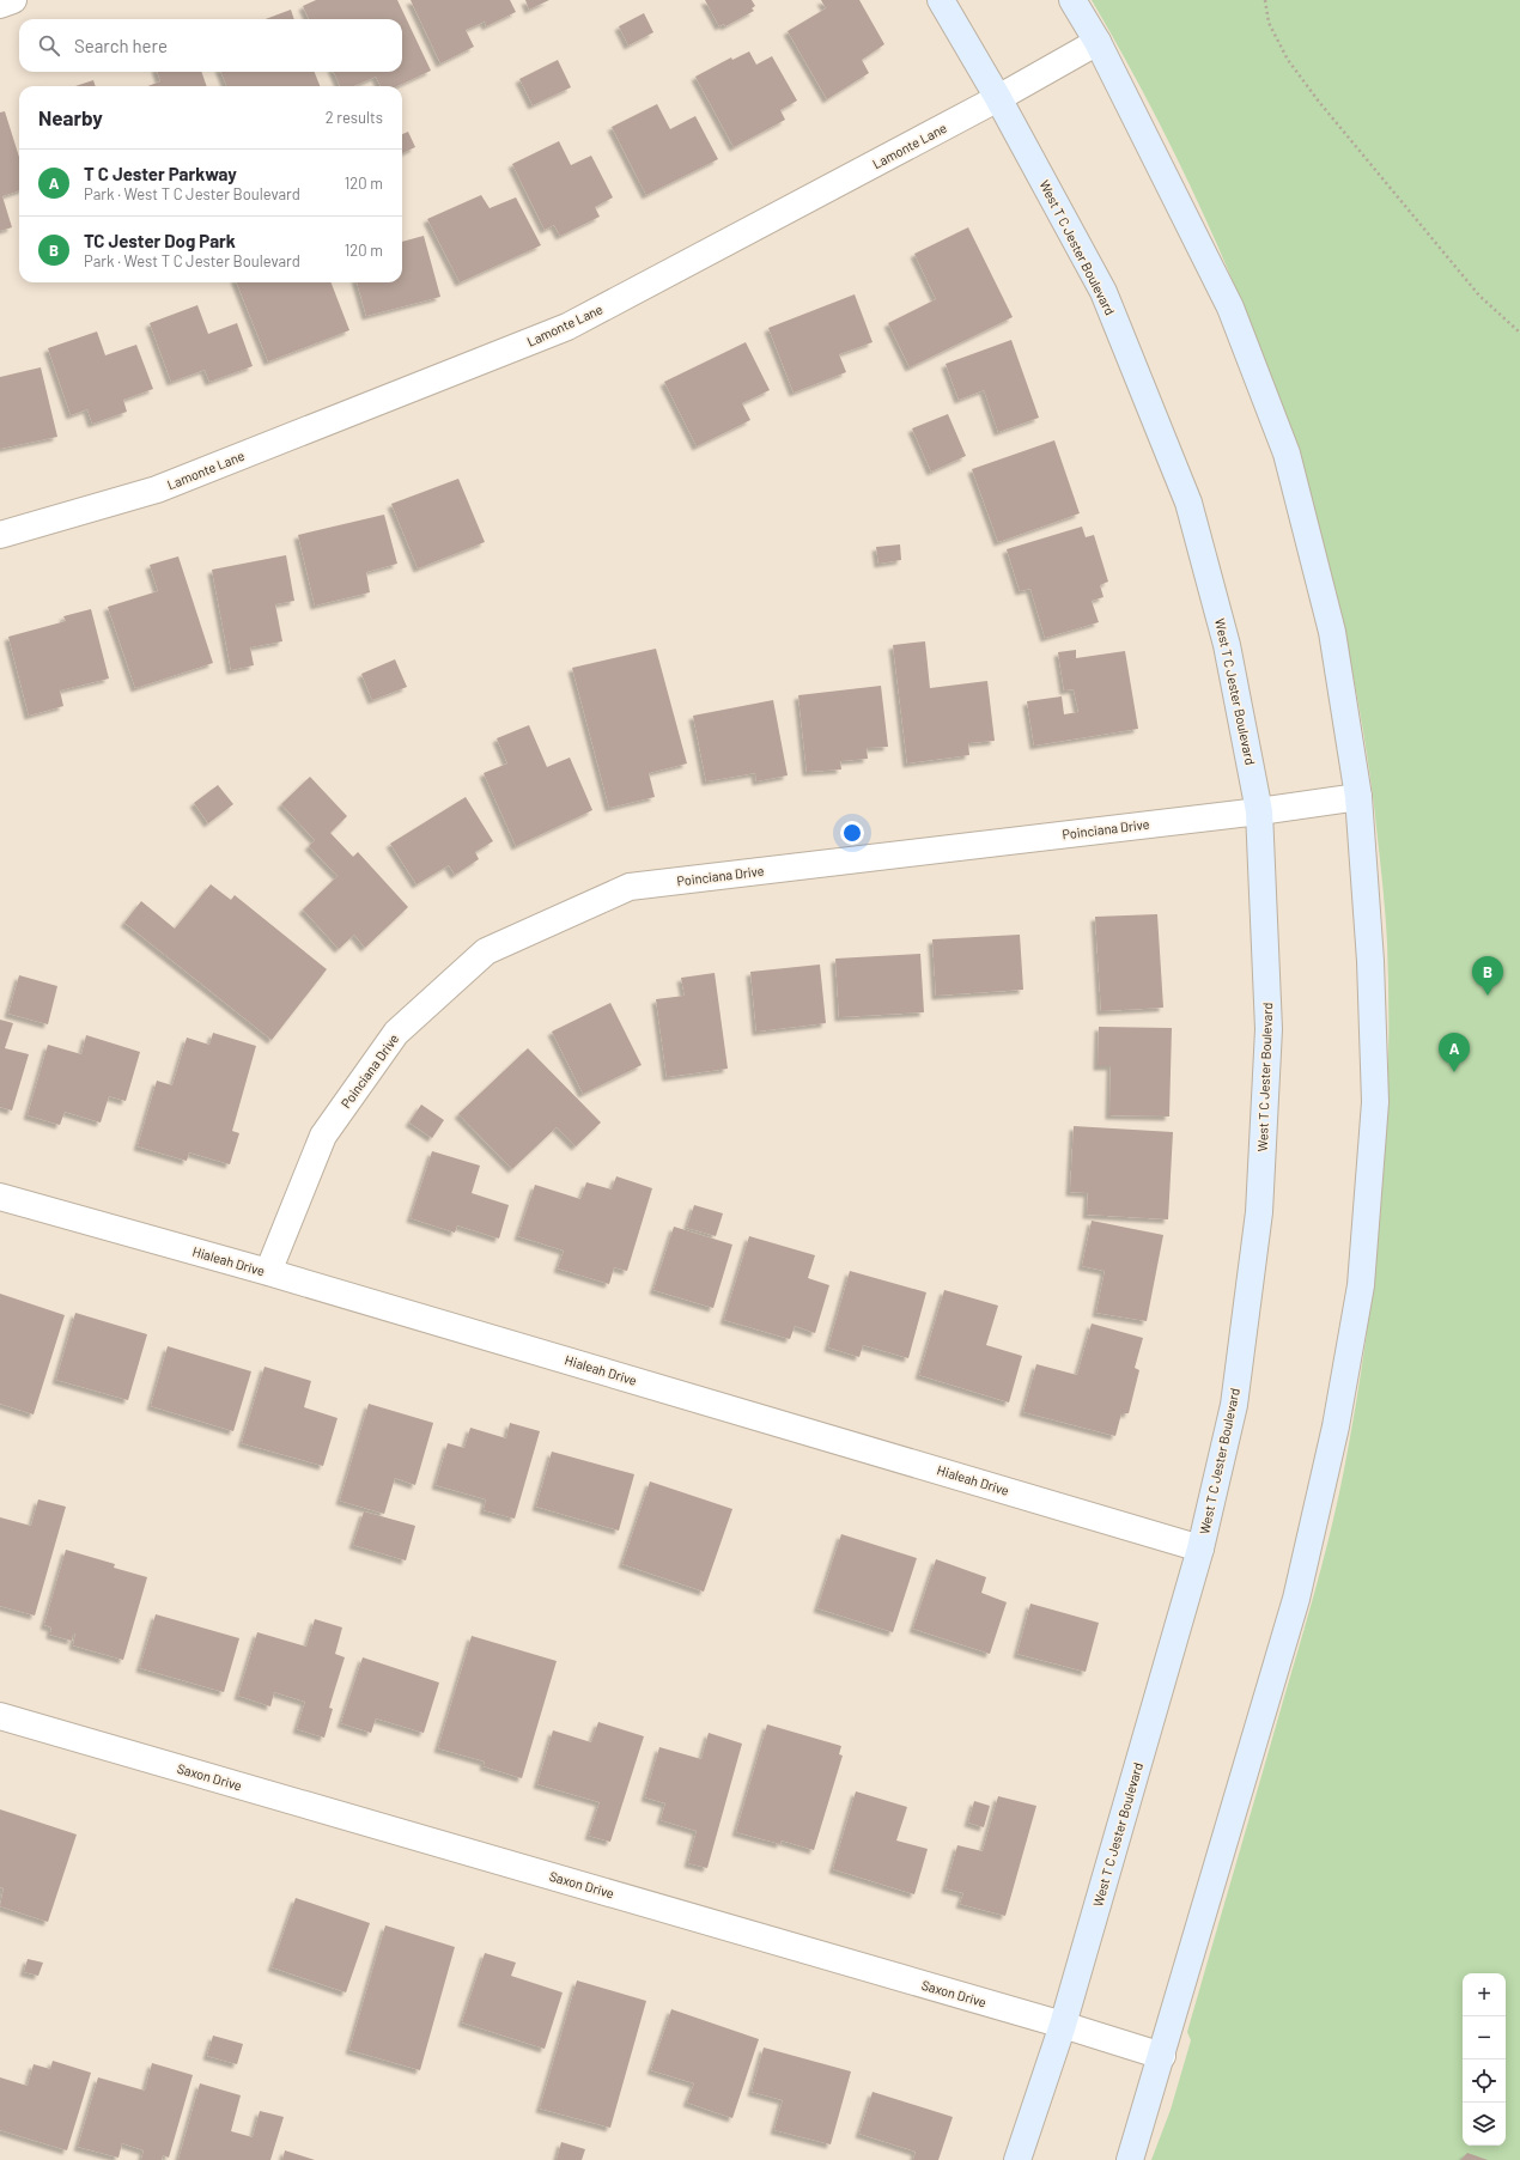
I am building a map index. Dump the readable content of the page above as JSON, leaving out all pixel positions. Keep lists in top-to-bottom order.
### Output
{
  "streets": {
    "main road": ["West T C Jester Boulevard"],
    "street": [
      "Lamonte Lane",
      "Poinciana Drive",
      "Hialeah Drive",
      "Saxon Drive"
    ]
  },
  "crossings": [
    ["Lamonte Lane", "West T C Jester Boulevard"],
    ["West T C Jester Boulevard", "Poinciana Drive"],
    ["West T C Jester Boulevard", "Hialeah Drive"],
    ["West T C Jester Boulevard", "Saxon Drive"],
    ["Poinciana Drive", "Hialeah Drive"]
  ],
  "page": {
    "search": "Search here",
    "heading": ["Nearby", "2 results"],
    "list": [
      {
        "mark": "A",
        "name": "T C Jester Parkway",
        "note": "Park · West T C Jester Boulevard",
        "value": "120 m"
      },
      {
        "mark": "B",
        "name": "TC Jester Dog Park",
        "note": "Park · West T C Jester Boulevard",
        "value": "120 m"
      }
    ],
    "pins": ["B", "A"],
    "map_buttons": ["+", "−"]
  }
}
